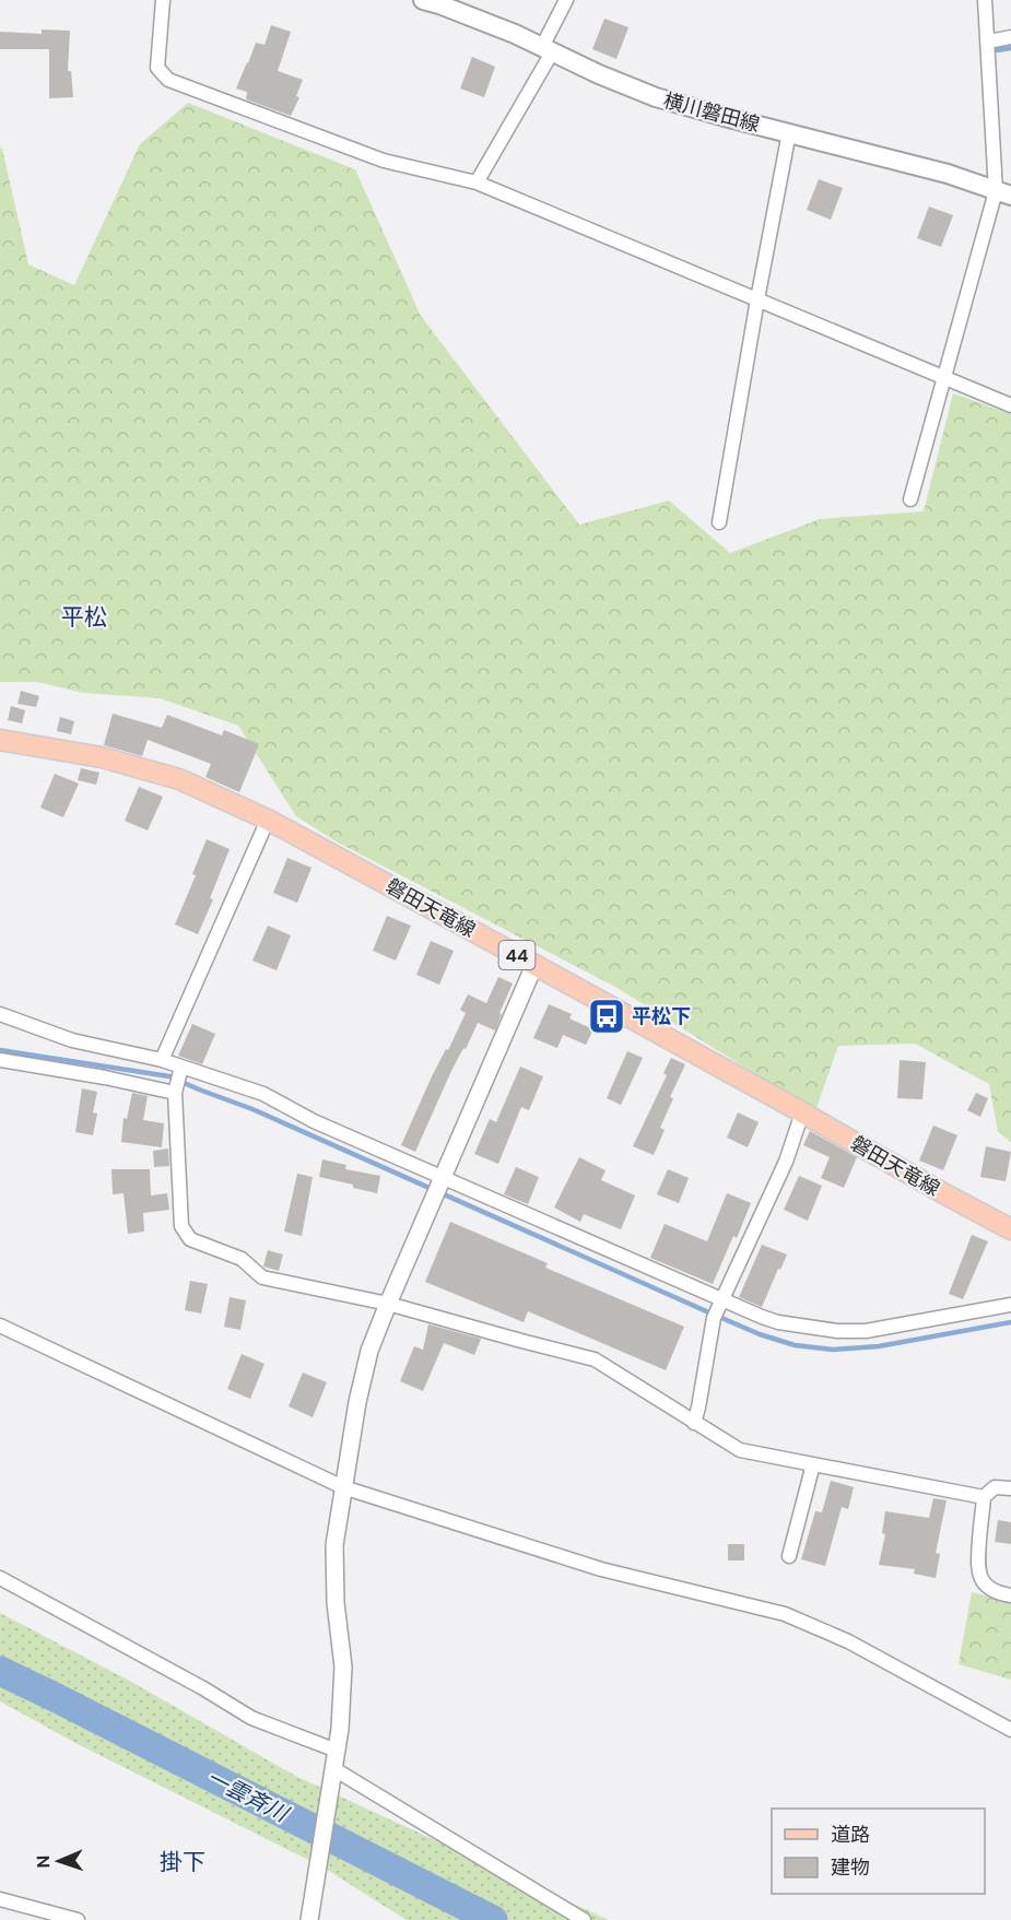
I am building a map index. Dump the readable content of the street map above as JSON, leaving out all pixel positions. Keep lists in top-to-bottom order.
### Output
{
  "streets": {
    "main road": ["横川磐田線", "磐田天竜線", "44"]
  },
  "districts": ["平松", "掛下"],
  "water": ["一雲斉川"],
  "places": {
    "bus stop": ["平松下"]
  },
  "legend": ["道路", "建物"],
  "north": "left"
}
